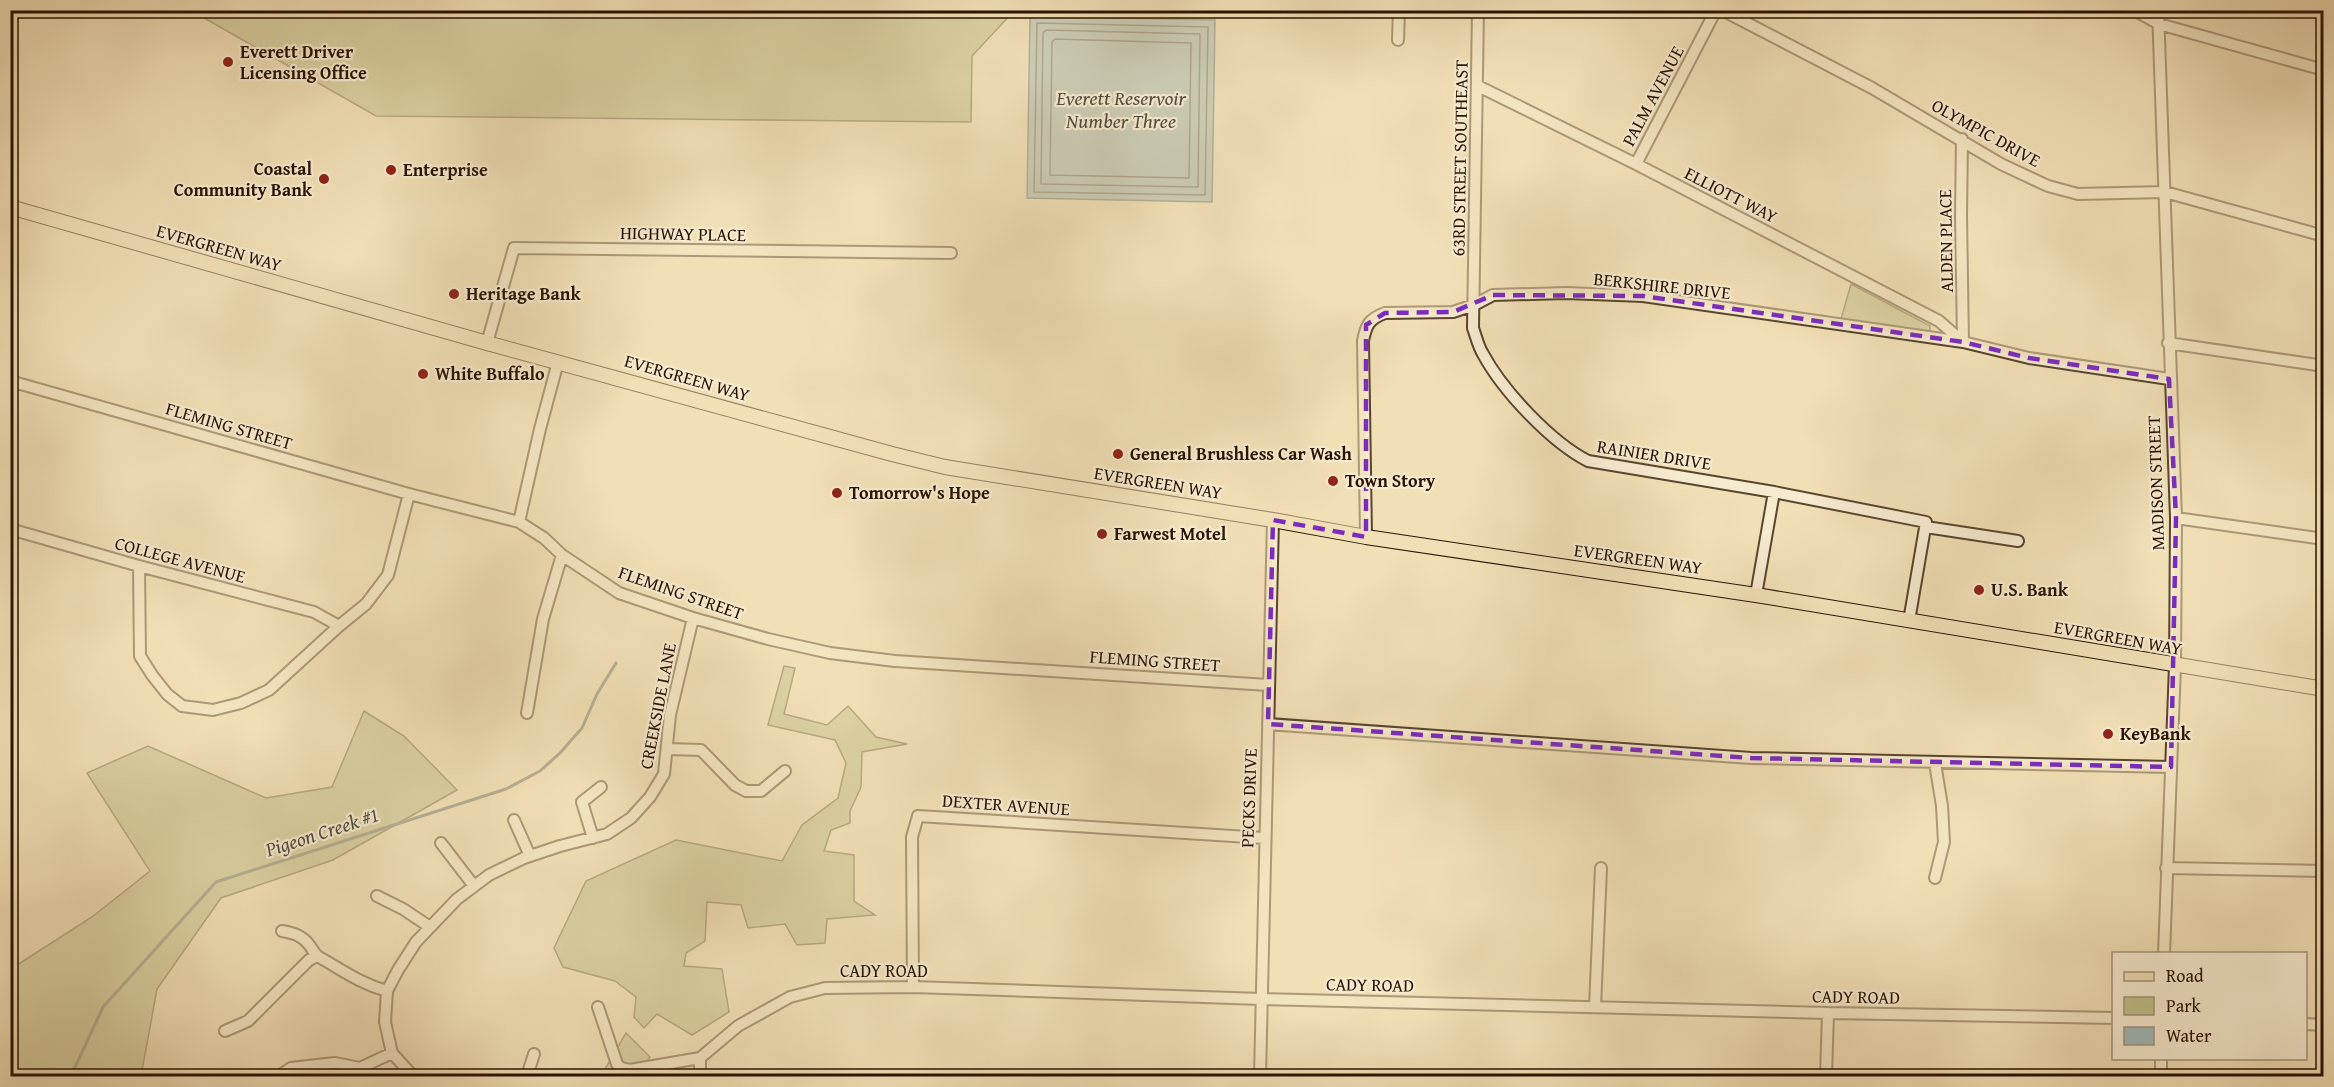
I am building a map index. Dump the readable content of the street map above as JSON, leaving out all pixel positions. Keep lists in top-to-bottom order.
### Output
{
  "streets": {
    "main road": ["EVERGREEN WAY"],
    "street": [
      "PALM AVENUE",
      "OLYMPIC DRIVE",
      "63RD STREET SOUTHEAST",
      "ELLIOTT WAY",
      "HIGHWAY PLACE",
      "ALDEN PLACE",
      "BERKSHIRE DRIVE",
      "FLEMING STREET",
      "RAINIER DRIVE",
      "MADISON STREET",
      "COLLEGE AVENUE",
      "CREEKSIDE LANE",
      "PECKS DRIVE",
      "DEXTER AVENUE",
      "CADY ROAD"
    ]
  },
  "crossings": [
    ["PALM AVENUE", "ELLIOTT WAY"],
    ["OLYMPIC DRIVE", "ALDEN PLACE"],
    ["OLYMPIC DRIVE", "MADISON STREET"],
    ["63RD STREET SOUTHEAST", "ELLIOTT WAY"],
    ["63RD STREET SOUTHEAST", "BERKSHIRE DRIVE"],
    ["63RD STREET SOUTHEAST", "RAINIER DRIVE"],
    ["ELLIOTT WAY", "ALDEN PLACE"],
    ["ELLIOTT WAY", "BERKSHIRE DRIVE"],
    ["HIGHWAY PLACE", "EVERGREEN WAY"],
    ["ALDEN PLACE", "BERKSHIRE DRIVE"],
    ["EVERGREEN WAY", "BERKSHIRE DRIVE"],
    ["EVERGREEN WAY", "MADISON STREET"],
    ["EVERGREEN WAY", "PECKS DRIVE"],
    ["BERKSHIRE DRIVE", "RAINIER DRIVE"],
    ["BERKSHIRE DRIVE", "MADISON STREET"],
    ["FLEMING STREET", "CREEKSIDE LANE"],
    ["FLEMING STREET", "PECKS DRIVE"],
    ["PECKS DRIVE", "DEXTER AVENUE"],
    ["PECKS DRIVE", "CADY ROAD"],
    ["DEXTER AVENUE", "CADY ROAD"]
  ],
  "water": ["Everett Reservoir Number Three", "Pigeon Creek #1"],
  "places": [
    "Everett Driver Licensing Office",
    "Enterprise",
    "Coastal Community Bank",
    "Heritage Bank",
    "White Buffalo",
    "General Brushless Car Wash",
    "Town Story",
    "Tomorrow's Hope",
    "Farwest Motel",
    "U.S. Bank",
    "KeyBank"
  ],
  "legend": ["Road", "Park", "Water"]
}
